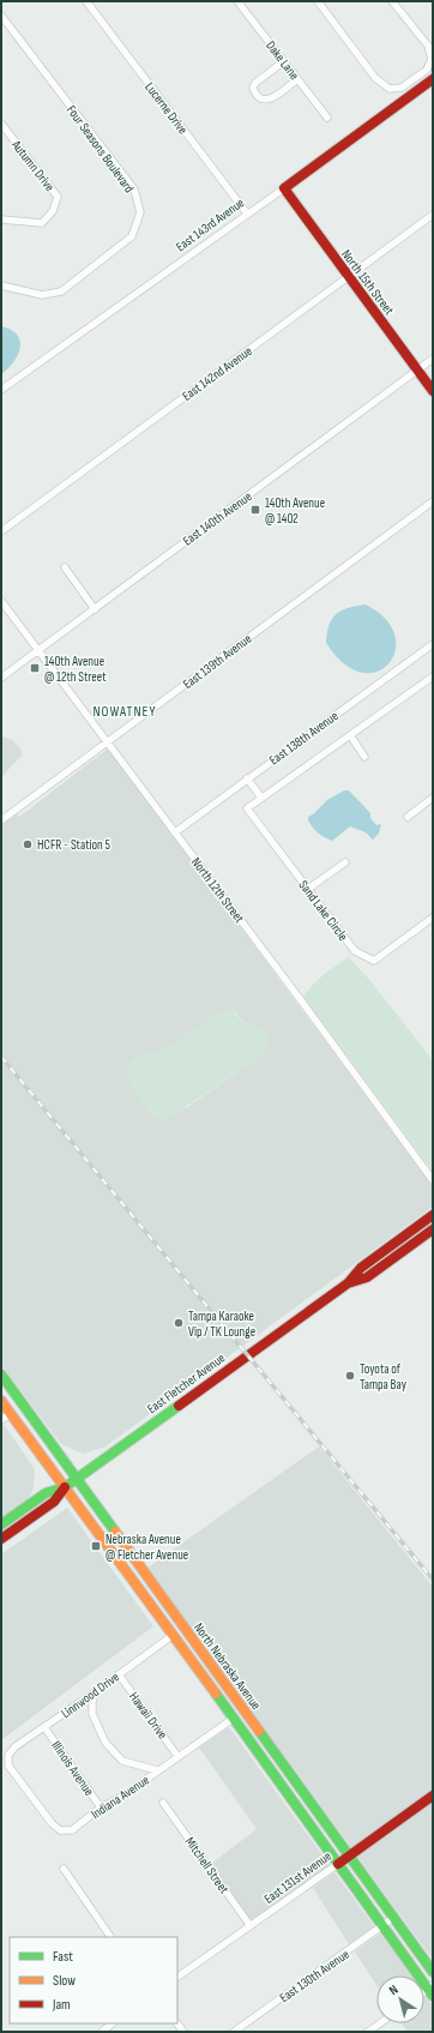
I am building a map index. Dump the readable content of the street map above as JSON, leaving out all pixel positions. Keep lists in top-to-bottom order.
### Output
{
  "streets": {
    "main road": [
      "East 143rd Avenue",
      "North 15th Street",
      "East Fletcher Avenue",
      "North Nebraska Avenue",
      "East 131st Avenue"
    ],
    "street": [
      "Dake Lane",
      "Lucerne Drive",
      "Four Seasons Boulevard",
      "Autumn Drive",
      "East 142nd Avenue",
      "East 140th Avenue",
      "East 139th Avenue",
      "East 138th Avenue",
      "North 12th Street",
      "Sand Lake Circle",
      "Linnwood Drive",
      "Hawaii Drive",
      "Illinois Avenue",
      "Indiana Avenue",
      "Mitchell Street",
      "East 130th Avenue"
    ]
  },
  "crossings": [
    ["Lucerne Drive", "East 143rd Avenue"],
    ["East 143rd Avenue", "North 15th Street"],
    ["North 15th Street", "East 142nd Avenue"],
    ["North 15th Street", "East 140th Avenue"],
    ["East 140th Avenue", "North 12th Street"],
    ["East 139th Avenue", "North 12th Street"],
    ["East 138th Avenue", "North 12th Street"],
    ["East Fletcher Avenue", "North Nebraska Avenue"],
    ["North Nebraska Avenue", "Linnwood Drive"],
    ["North Nebraska Avenue", "Indiana Avenue"],
    ["North Nebraska Avenue", "East 131st Avenue"],
    ["North Nebraska Avenue", "East 130th Avenue"],
    ["Linnwood Drive", "Hawaii Drive"],
    ["Linnwood Drive", "Illinois Avenue"],
    ["Linnwood Drive", "Indiana Avenue"],
    ["Hawaii Drive", "Indiana Avenue"],
    ["Illinois Avenue", "Indiana Avenue"],
    ["Mitchell Street", "East 131st Avenue"]
  ],
  "districts": ["NOWATNEY"],
  "places": {
    "transit": ["140th Avenue @ 1402", "140th Avenue @ 12th Street", "Nebraska Avenue @ Fletcher Avenue"],
    "other": ["HCFR - Station 5", "Tampa Karaoke Vip / TK Lounge", "Toyota of Tampa Bay"]
  },
  "legend": ["Fast", "Slow", "Jam"],
  "north": "top left"
}
